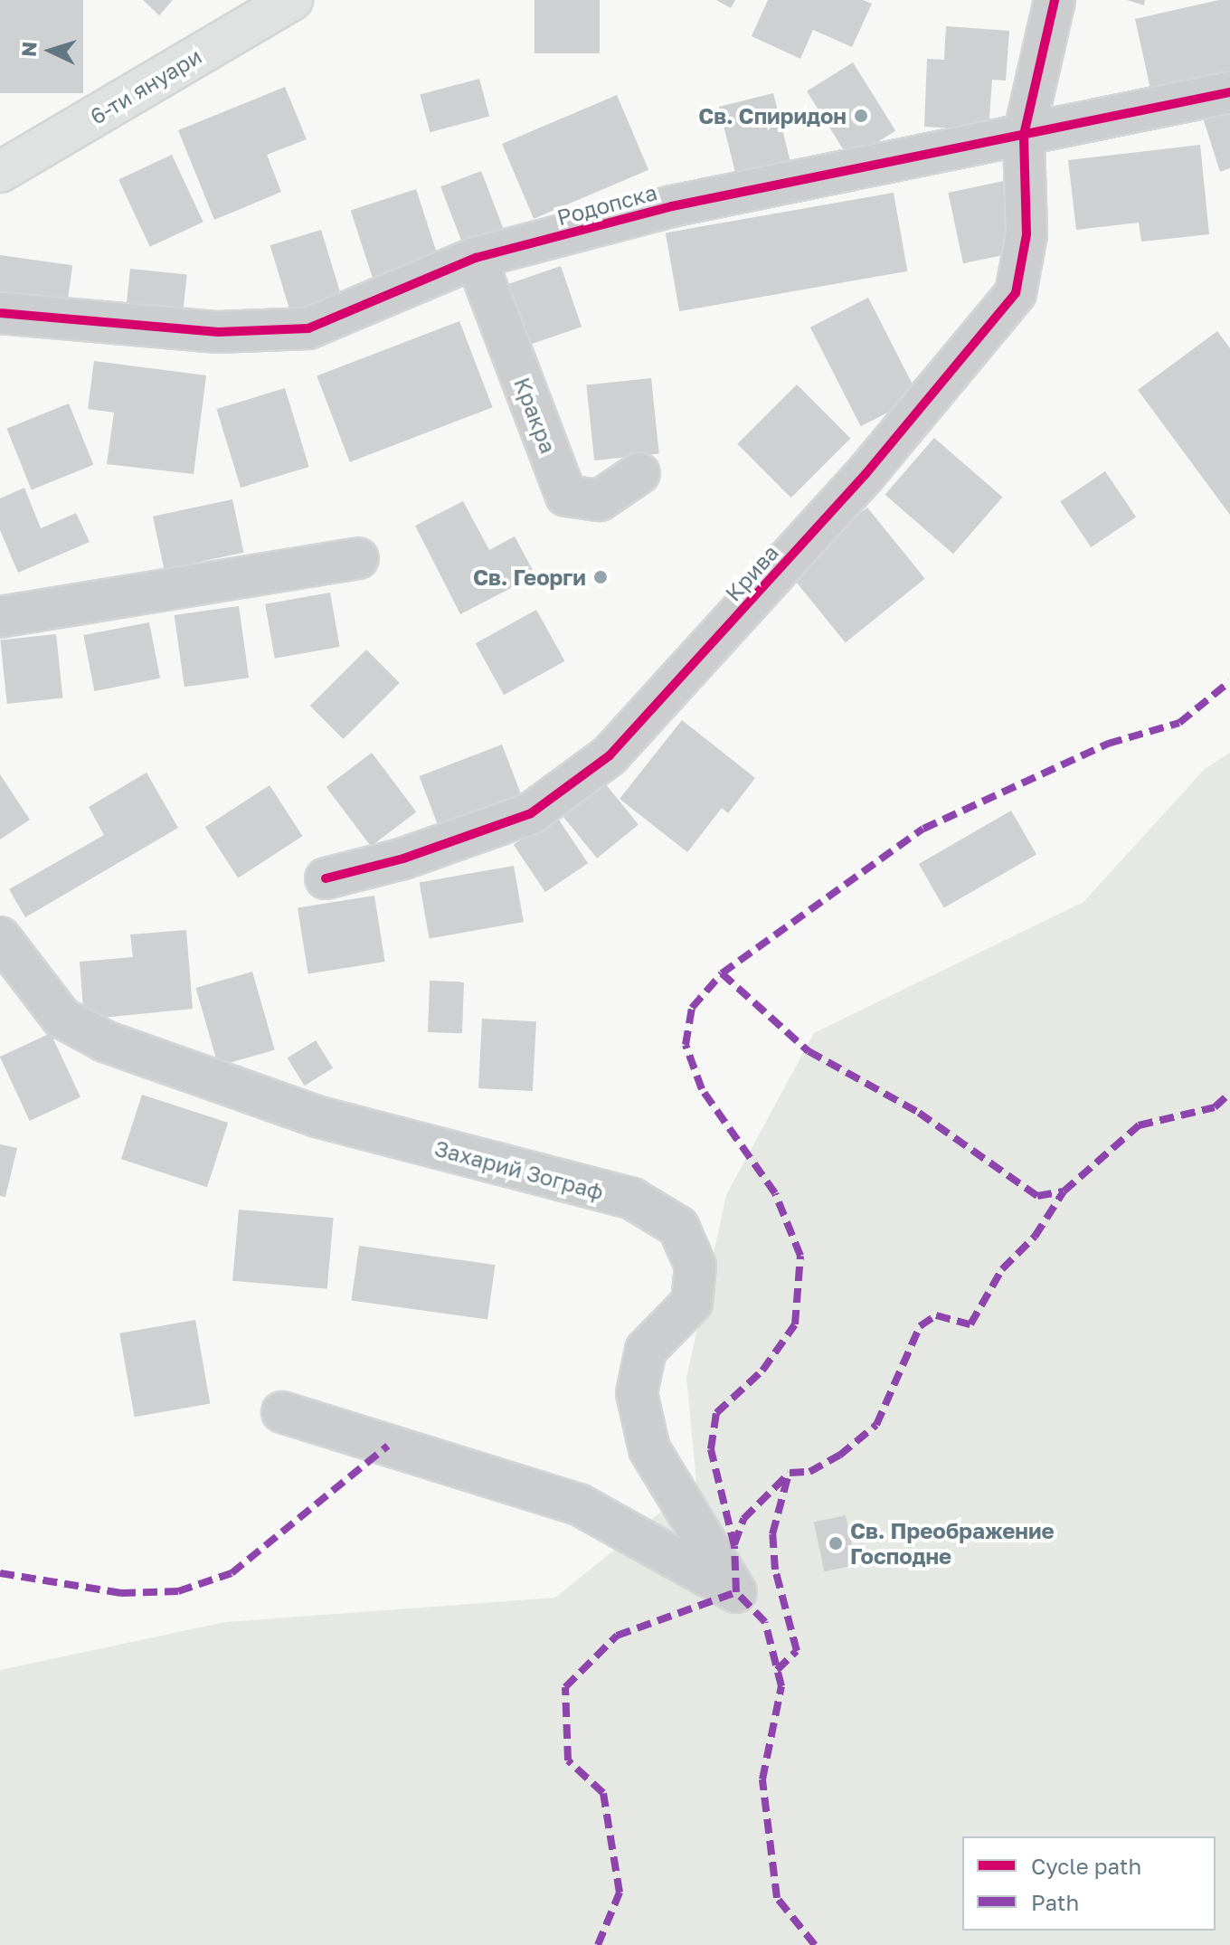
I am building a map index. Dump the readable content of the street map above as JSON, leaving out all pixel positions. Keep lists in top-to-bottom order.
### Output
{
  "streets": {
    "main road": ["6-ти януари"],
    "street": [
      "Родопска",
      "Кракра",
      "Крива",
      "Захарий Зограф"
    ]
  },
  "crossings": [
    ["Родопска", "Кракра"],
    ["Родопска", "Крива"]
  ],
  "places": ["Св. Спиридон", "Св. Георги", "Св. Преображение Господне"],
  "legend": ["Cycle path", "Path"],
  "north": "left"
}
